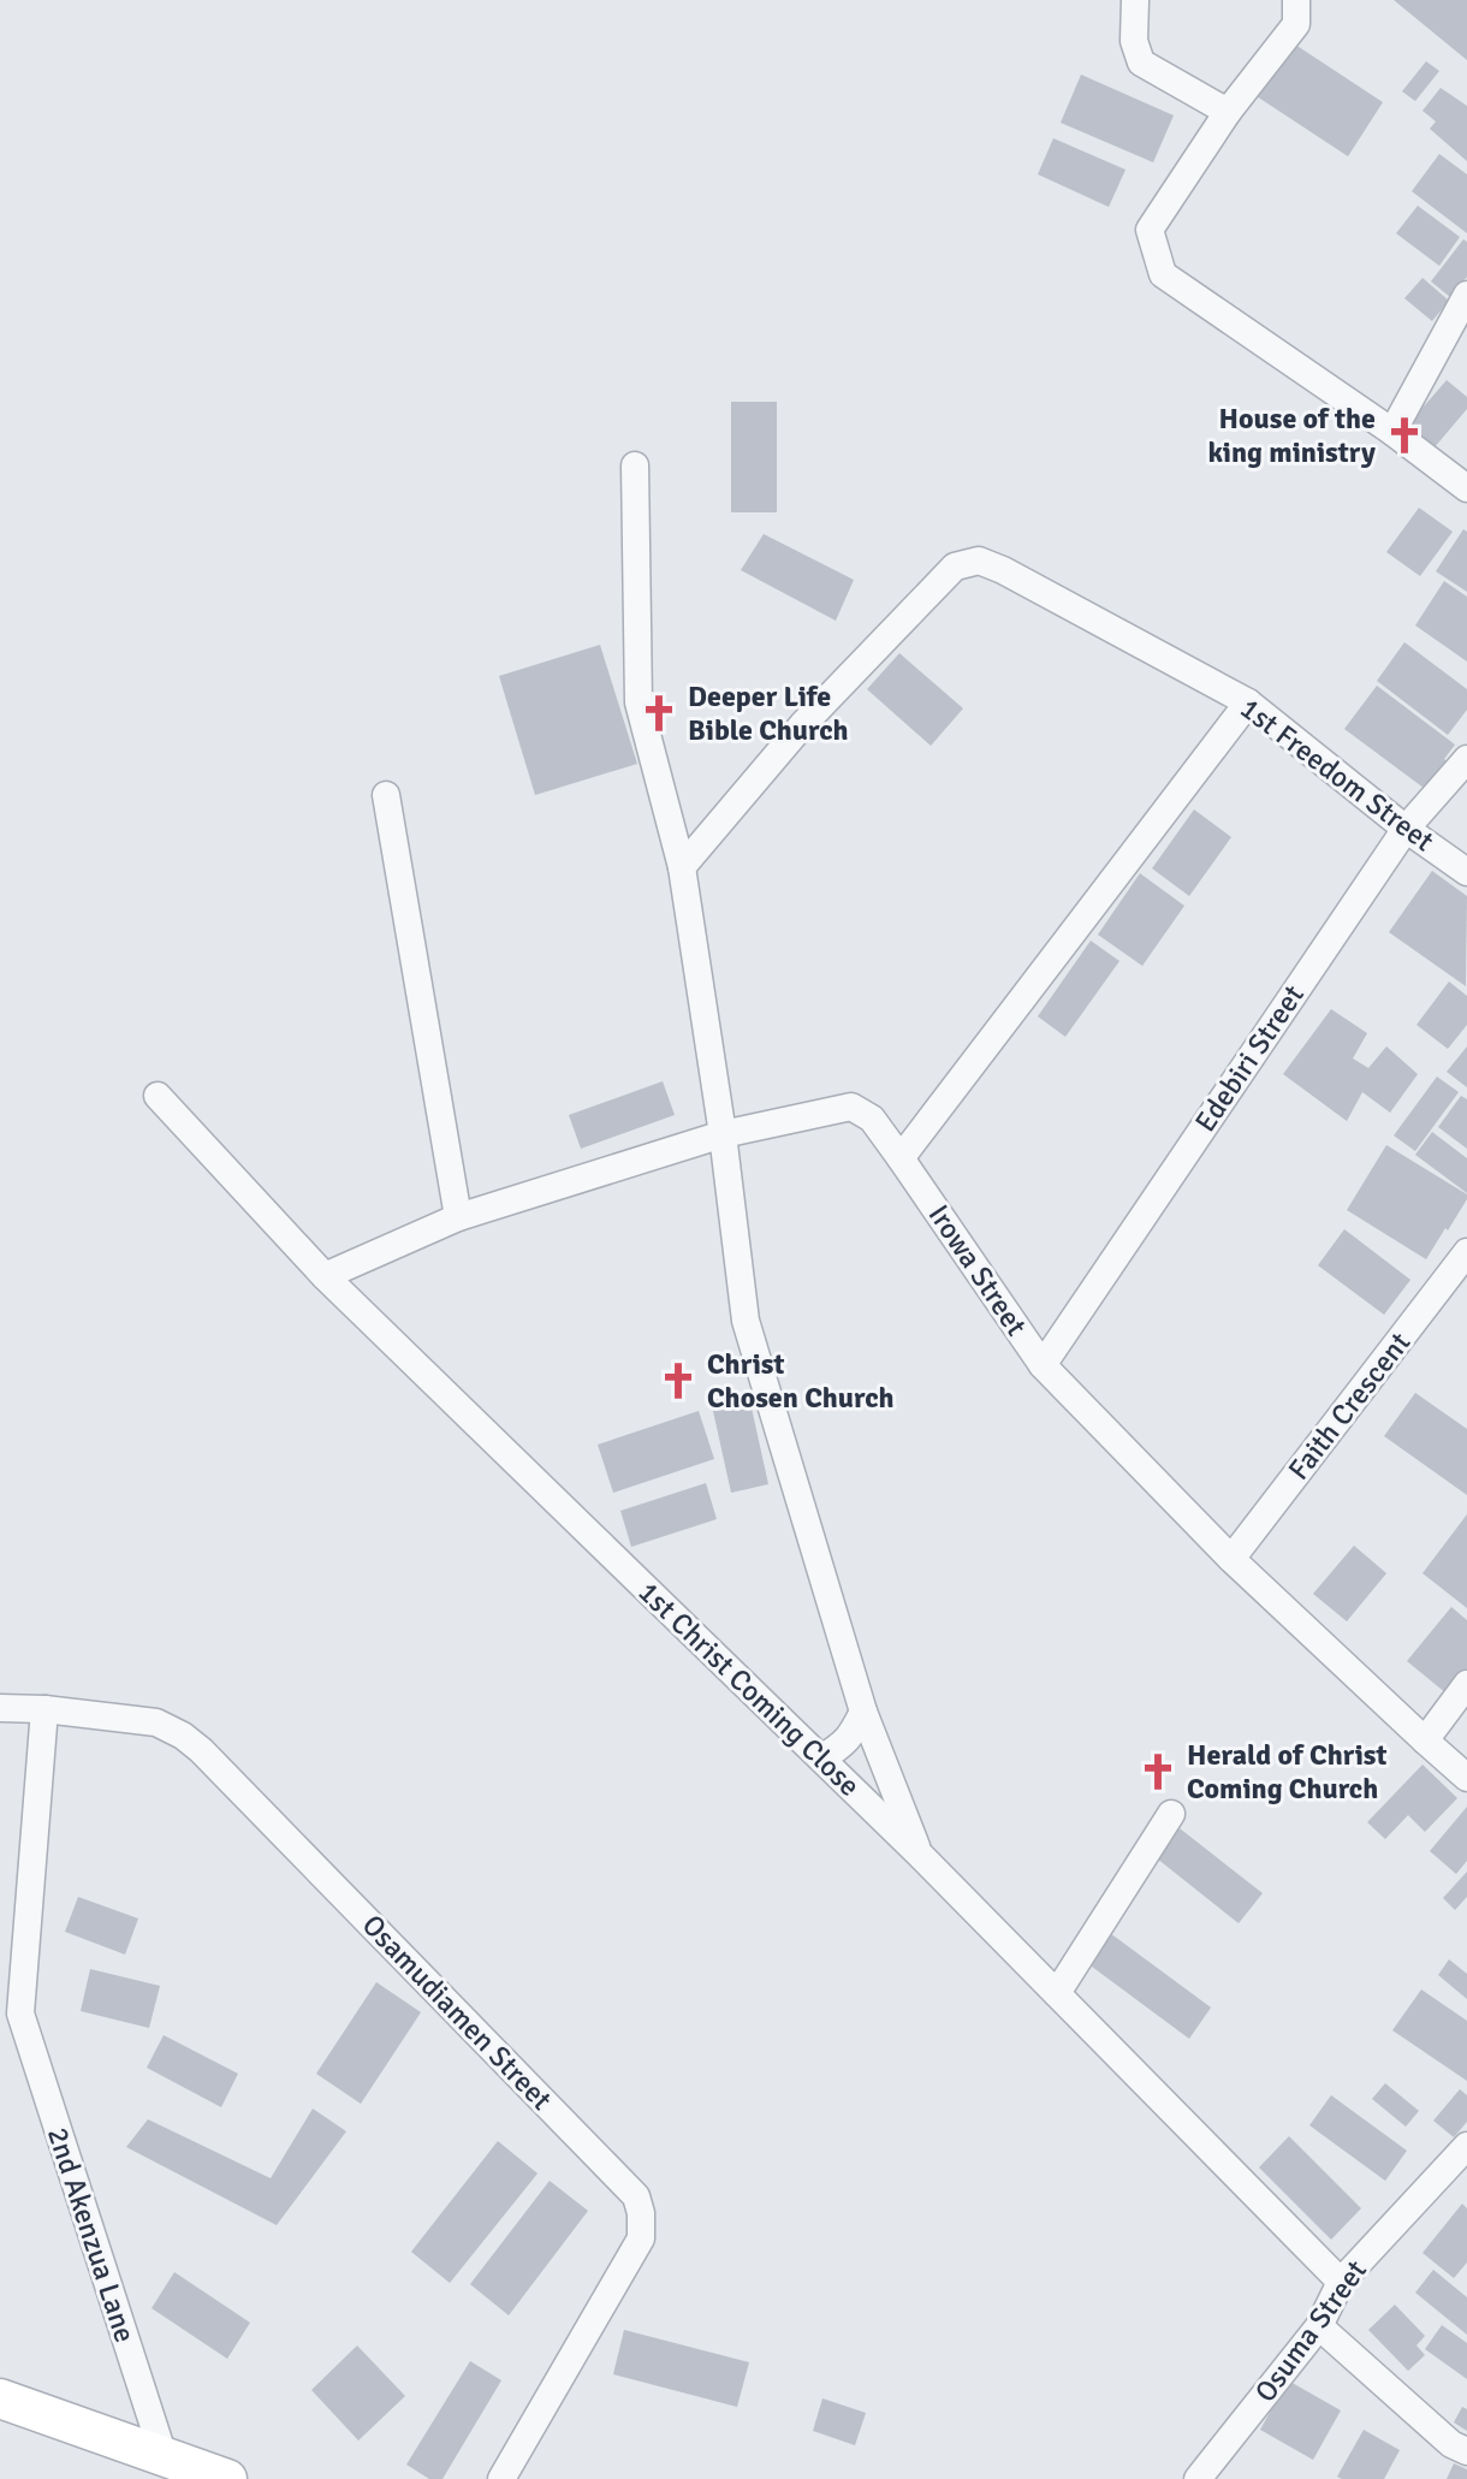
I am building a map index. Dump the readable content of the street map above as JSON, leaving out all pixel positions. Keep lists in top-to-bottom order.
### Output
{
  "streets": {
    "street": [
      "1st Freedom Street",
      "Edebiri Street",
      "Irowa Street",
      "Faith Crescent",
      "1st Christ Coming Close",
      "Osamudiamen Street",
      "2nd Akenzua Lane",
      "Osuma Street"
    ]
  },
  "crossings": [
    ["1st Freedom Street", "Edebiri Street"],
    ["Edebiri Street", "Irowa Street"],
    ["Irowa Street", "Faith Crescent"],
    ["1st Christ Coming Close", "Osuma Street"],
    ["Osamudiamen Street", "2nd Akenzua Lane"]
  ],
  "places": {
    "church": [
      "House of the king ministry",
      "Deeper Life Bible Church",
      "Christ Chosen Church",
      "Herald of Christ Coming Church"
    ]
  }
}
